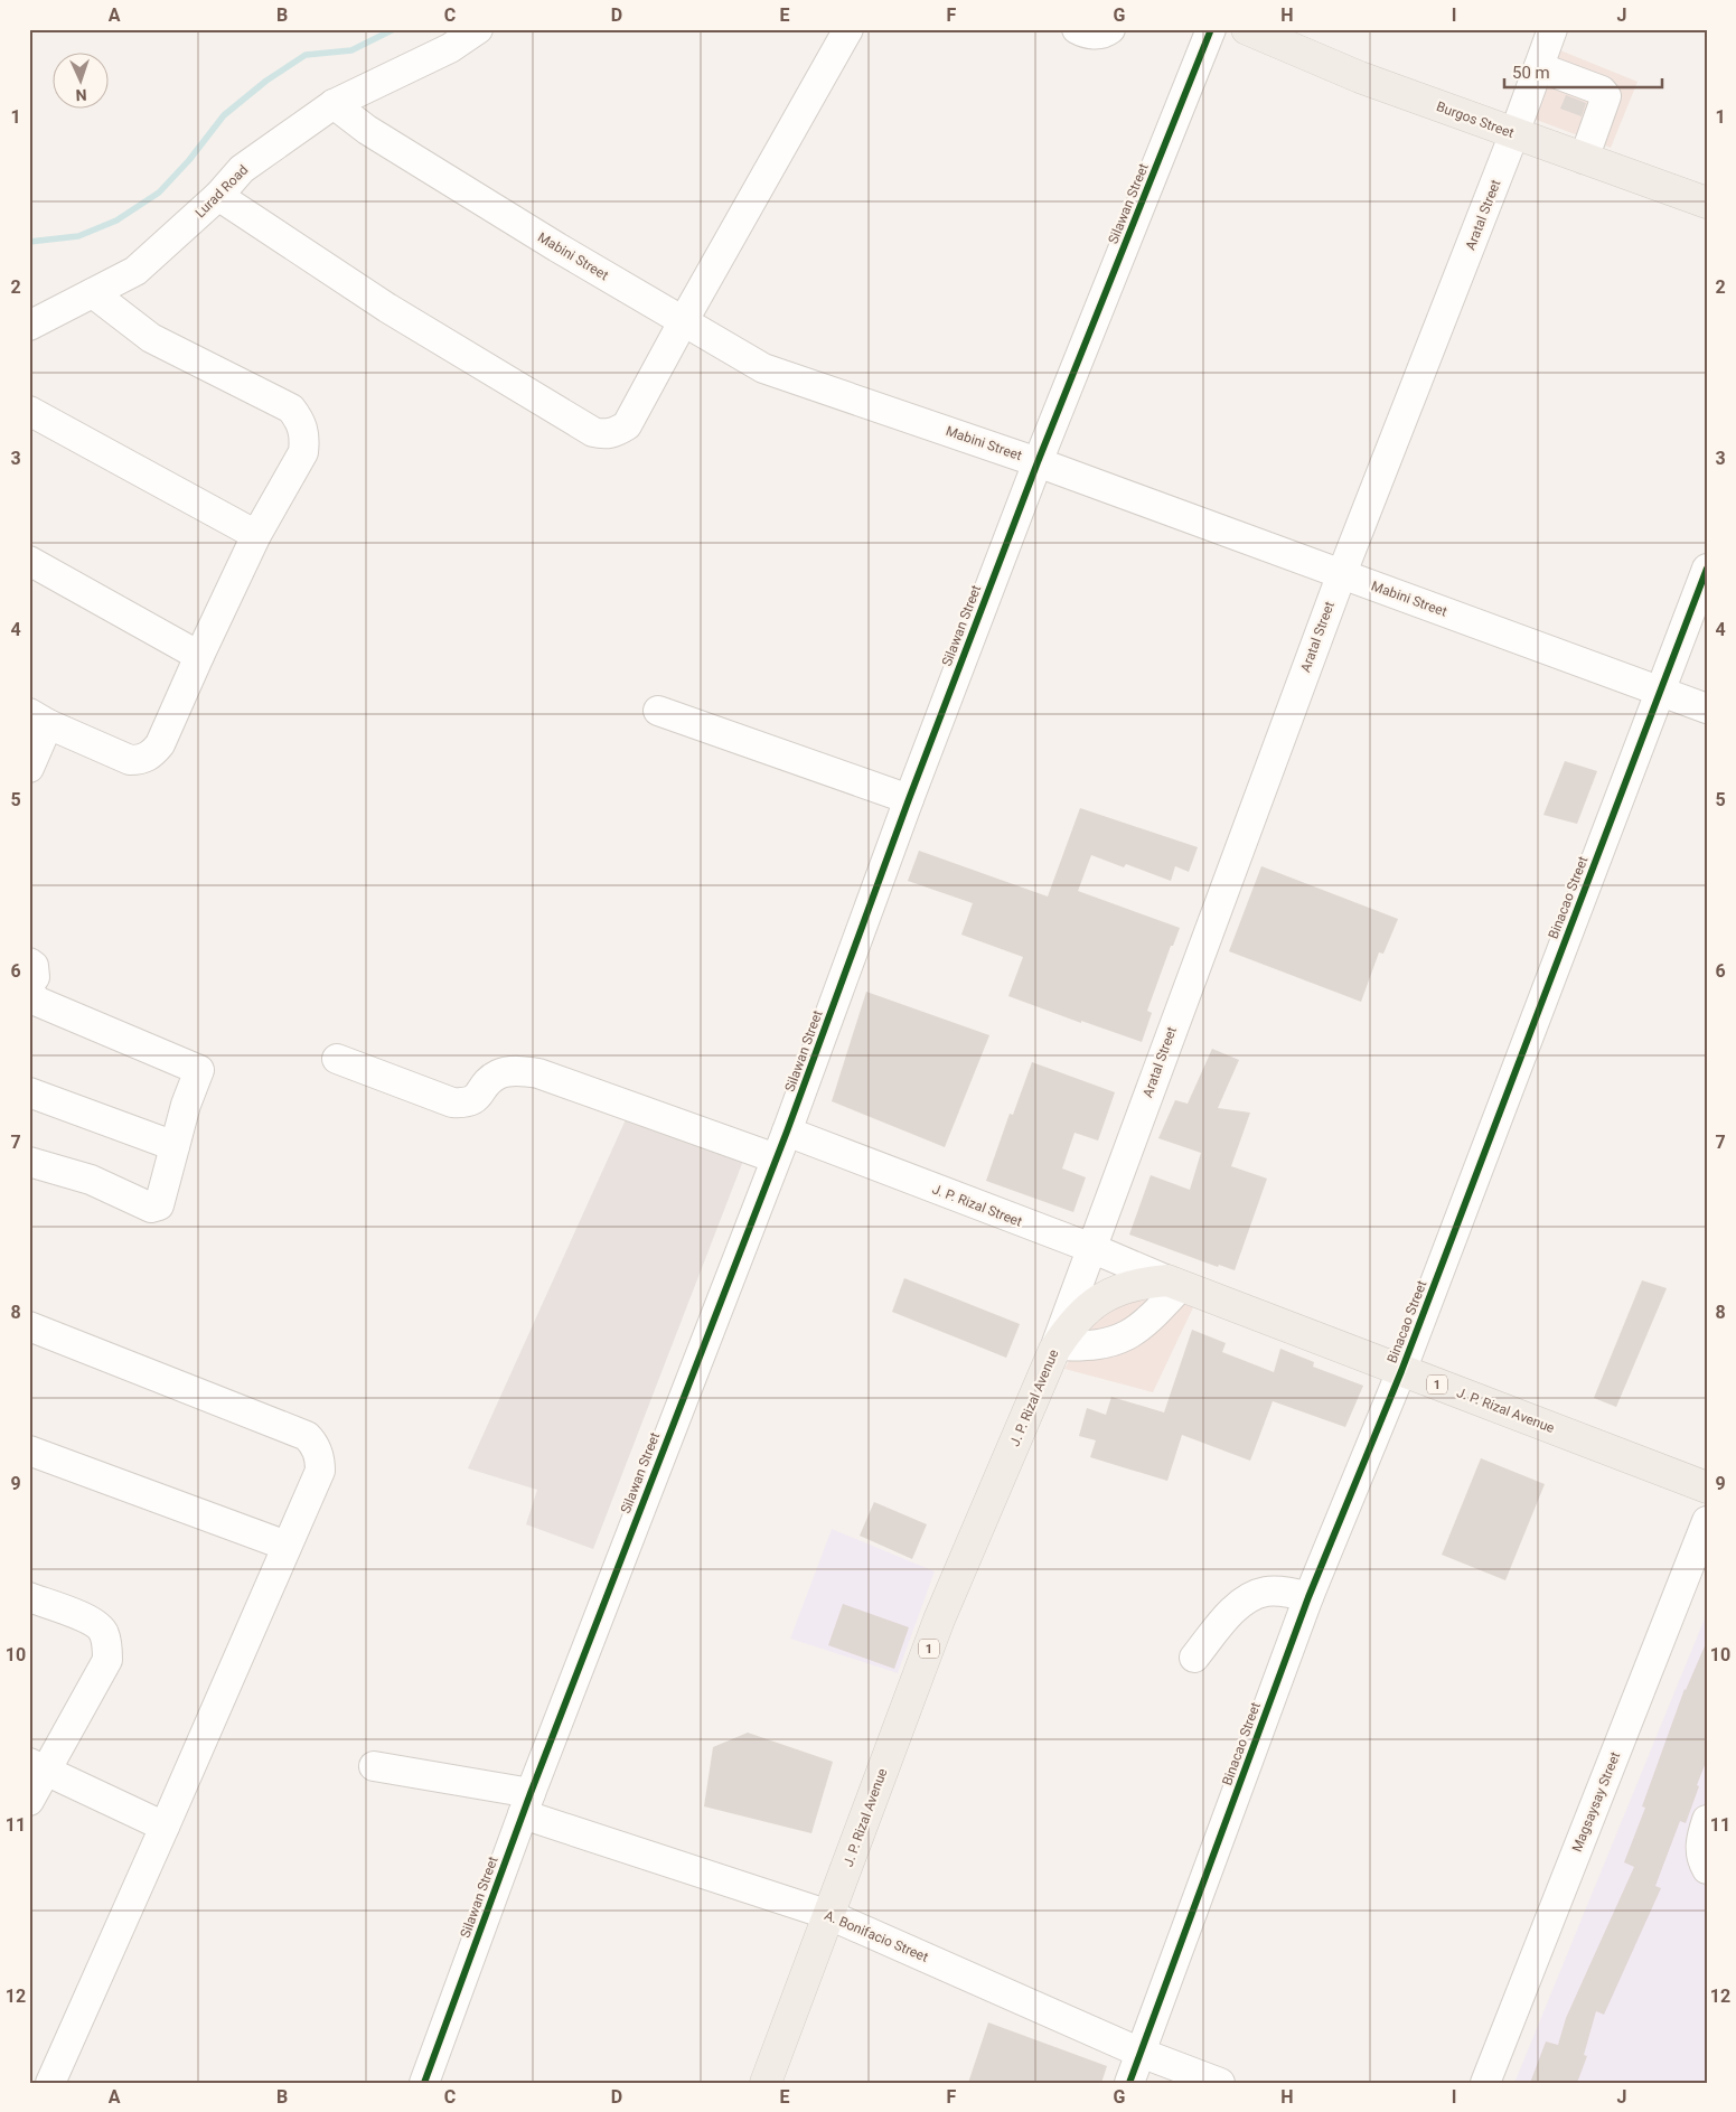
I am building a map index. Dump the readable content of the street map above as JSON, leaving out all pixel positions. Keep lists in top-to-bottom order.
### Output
{
  "streets": {
    "main road": ["Burgos Street", "1", "J. P. Rizal Avenue"],
    "street": [
      "Lurad Road",
      "Silawan Street",
      "Aratal Street",
      "Mabini Street",
      "Binacao Street",
      "J. P. Rizal Street",
      "Magsaysay Street",
      "A. Bonifacio Street"
    ]
  },
  "crossings": [
    ["Burgos Street", "Aratal Street"],
    ["Lurad Road", "Mabini Street"],
    ["Silawan Street", "Mabini Street"],
    ["Silawan Street", "J. P. Rizal Street"],
    ["Silawan Street", "A. Bonifacio Street"],
    ["Aratal Street", "Mabini Street"],
    ["Aratal Street", "J. P. Rizal Street"],
    ["Aratal Street", "J. P. Rizal Avenue"],
    ["Mabini Street", "Binacao Street"],
    ["Binacao Street", "J. P. Rizal Avenue"],
    ["Binacao Street", "A. Bonifacio Street"],
    ["J. P. Rizal Street", "J. P. Rizal Avenue"],
    ["J. P. Rizal Avenue", "A. Bonifacio Street"]
  ],
  "scale_bar": "50 m",
  "north": "bottom",
  "grid": {
    "columns": [
      "A",
      "B",
      "C",
      "D",
      "E",
      "F",
      "G",
      "H",
      "I",
      "J"
    ],
    "rows": [
      "1",
      "2",
      "3",
      "4",
      "5",
      "6",
      "7",
      "8",
      "9",
      "10",
      "11",
      "12"
    ]
  }
}
